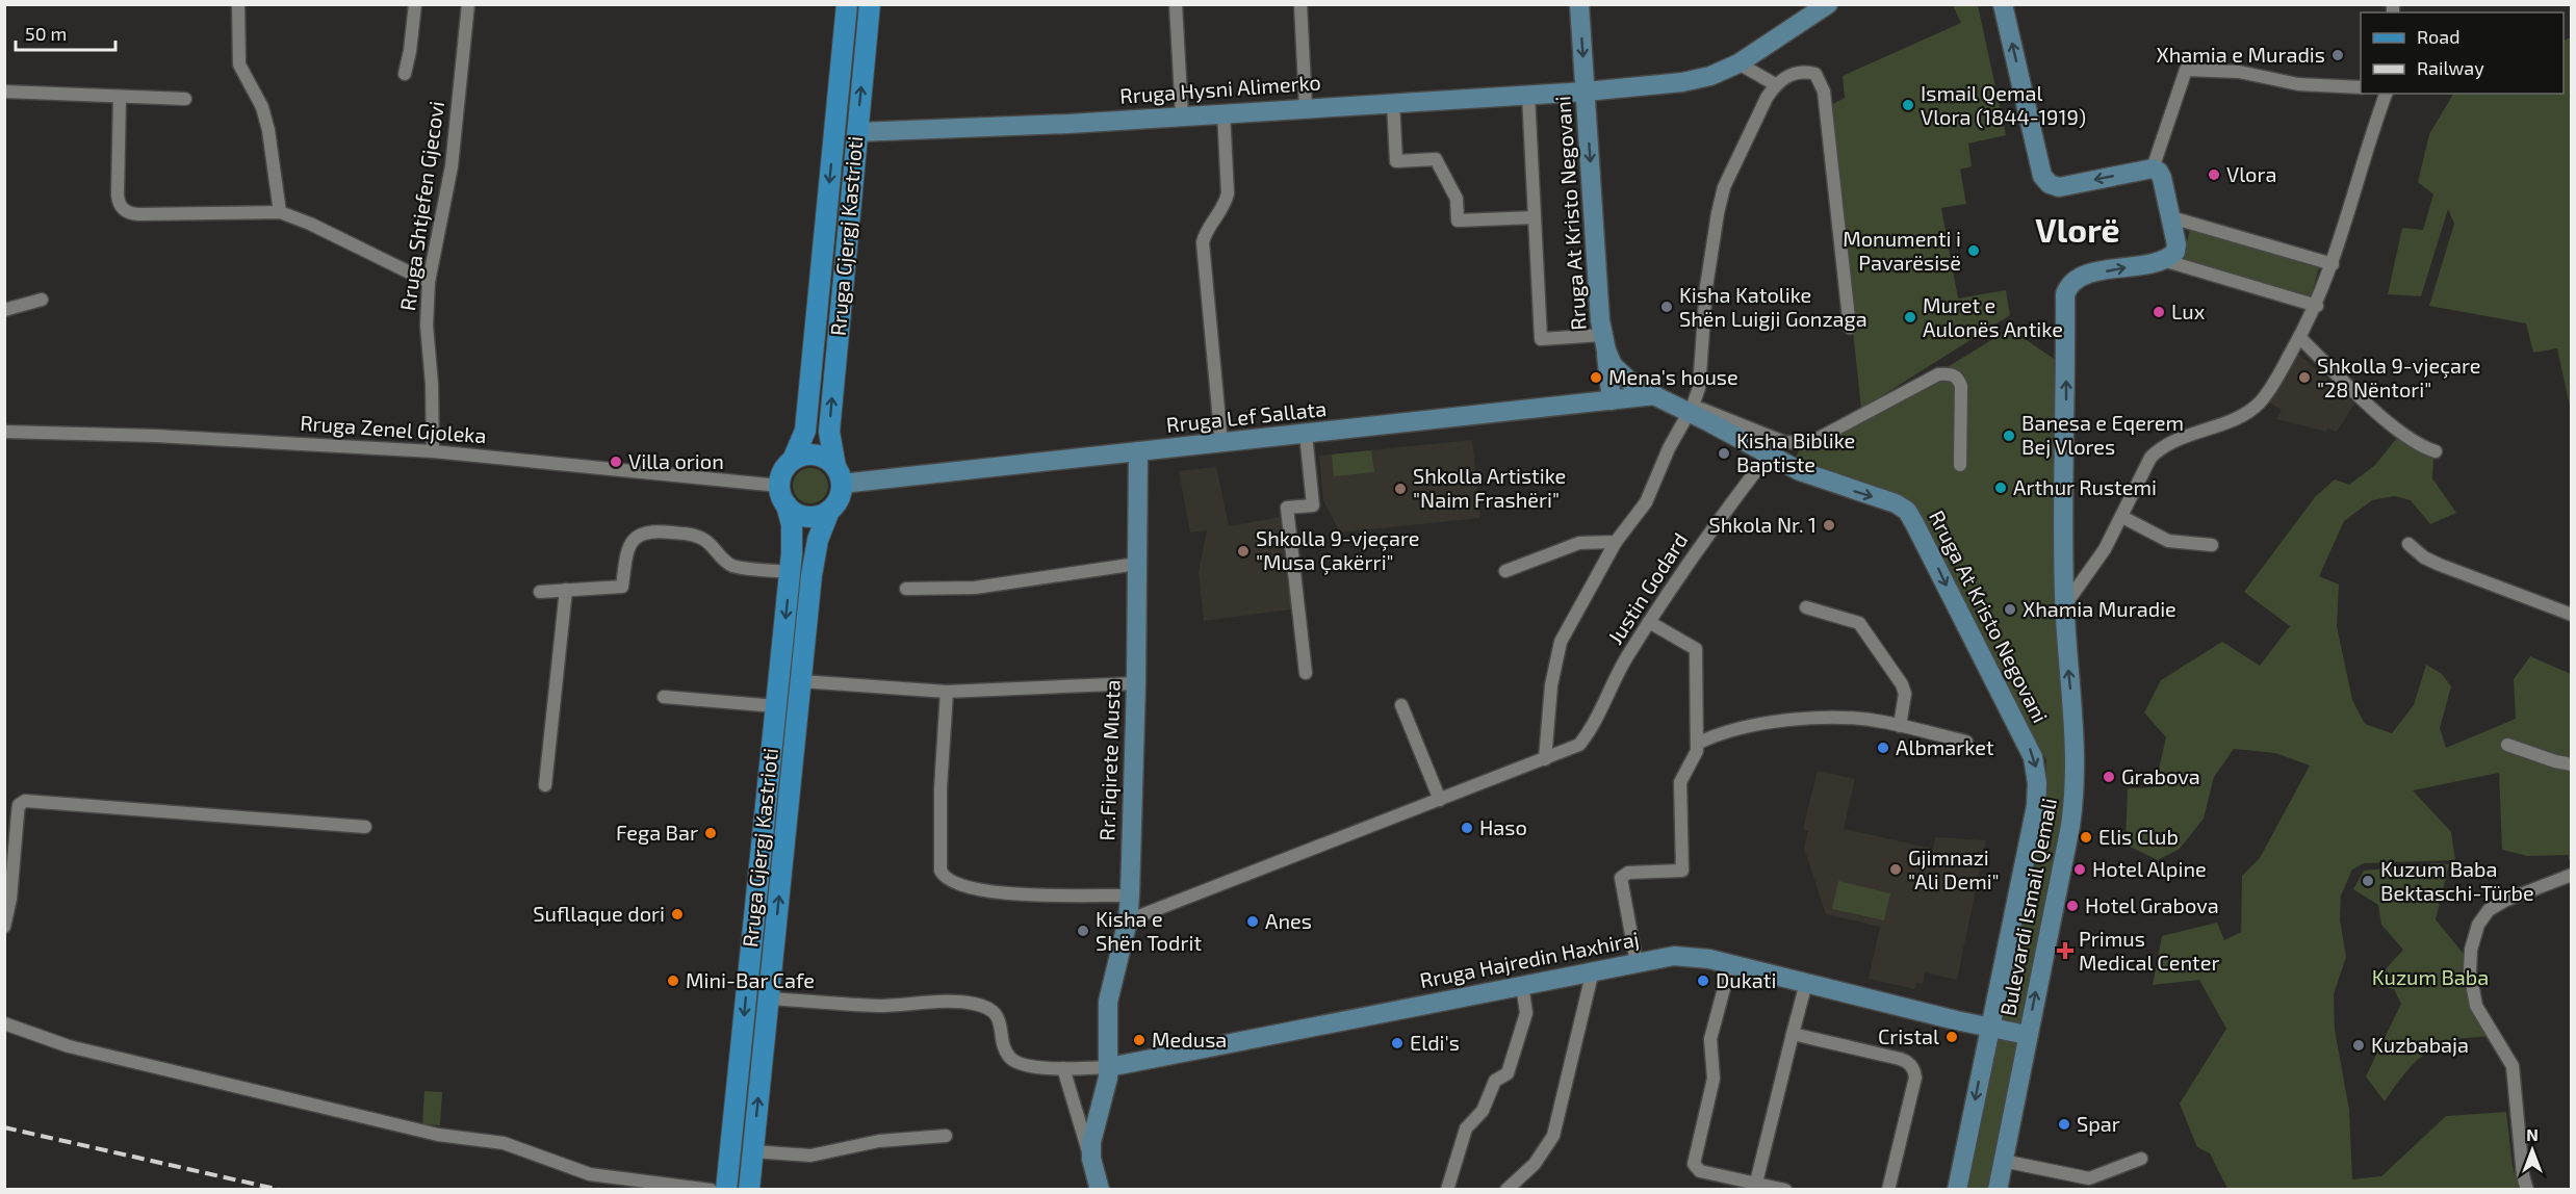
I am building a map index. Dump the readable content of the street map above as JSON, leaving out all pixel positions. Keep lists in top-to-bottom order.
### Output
{
  "streets": {
    "main road": [
      "Rruga Hysni Alimerko",
      "Rruga At Kristo Negovani",
      "Rruga Gjergj Kastrioti",
      "Rruga Lef Sallata",
      "Rr.Fiqirete Musta",
      "Bulevardi Ismail Qemali",
      "Rruga Hajredin Haxhiraj"
    ],
    "street": ["Rruga Shtjefen Gjecovi", "Rruga Zenel Gjoleka", "Justin Godard"]
  },
  "crossings": [
    ["Rruga Hysni Alimerko", "Rruga At Kristo Negovani"],
    ["Rruga Hysni Alimerko", "Rruga Gjergj Kastrioti"],
    ["Rruga Shtjefen Gjecovi", "Rruga Zenel Gjoleka"],
    ["Rruga At Kristo Negovani", "Rruga Lef Sallata"],
    ["Rruga At Kristo Negovani", "Justin Godard"],
    ["Rruga At Kristo Negovani", "Bulevardi Ismail Qemali"],
    ["Rruga Gjergj Kastrioti", "Rruga Lef Sallata"],
    ["Rruga Gjergj Kastrioti", "Rruga Zenel Gjoleka"],
    ["Rruga Lef Sallata", "Rruga Zenel Gjoleka"],
    ["Rruga Lef Sallata", "Rr.Fiqirete Musta"],
    ["Rr.Fiqirete Musta", "Rruga Hajredin Haxhiraj"],
    ["Bulevardi Ismail Qemali", "Rruga Hajredin Haxhiraj"]
  ],
  "one_way": ["Rruga At Kristo Negovani"],
  "districts": ["Vlorë"],
  "parks": ["Kuzum Baba"],
  "places": {
    "other": [
      "Xhamia e Muradis",
      "Ismail Qemal Vlora (1844-1919)",
      "Vlora",
      "Monumenti i Pavarësisë",
      "Kisha Katolike Shën Luigji Gonzaga",
      "Lux",
      "Muret e Aulonës Antike",
      "Mena's house",
      "Shkolla 9-vjeçare \"28 Nëntori\"",
      "Banesa e Eqerem Bej Vlores",
      "Kisha Biblike Baptiste",
      "Villa orion",
      "Arthur Rustemi",
      "Shkolla Artistike \"Naim Frashëri\"",
      "Shkola Nr. 1",
      "Shkolla 9-vjeçare \"Musa Çakërri\"",
      "Xhamia Muradie",
      "Albmarket",
      "Grabova",
      "Haso",
      "Fega Bar",
      "Elis Club",
      "Gjimnazi \"Ali Demi\"",
      "Hotel Alpine",
      "Kuzum Baba Bektaschi-Türbe",
      "Hotel Grabova",
      "Sufllaque dori",
      "Anes",
      "Kisha e Shën Todrit",
      "Mini-Bar Cafe",
      "Dukati",
      "Cristal",
      "Medusa",
      "Eldi's",
      "Kuzbabaja",
      "Spar"
    ],
    "health": ["Primus Medical Center"]
  },
  "legend": ["Road", "Railway"],
  "scale_bar": "50 m",
  "north": "top"
}
